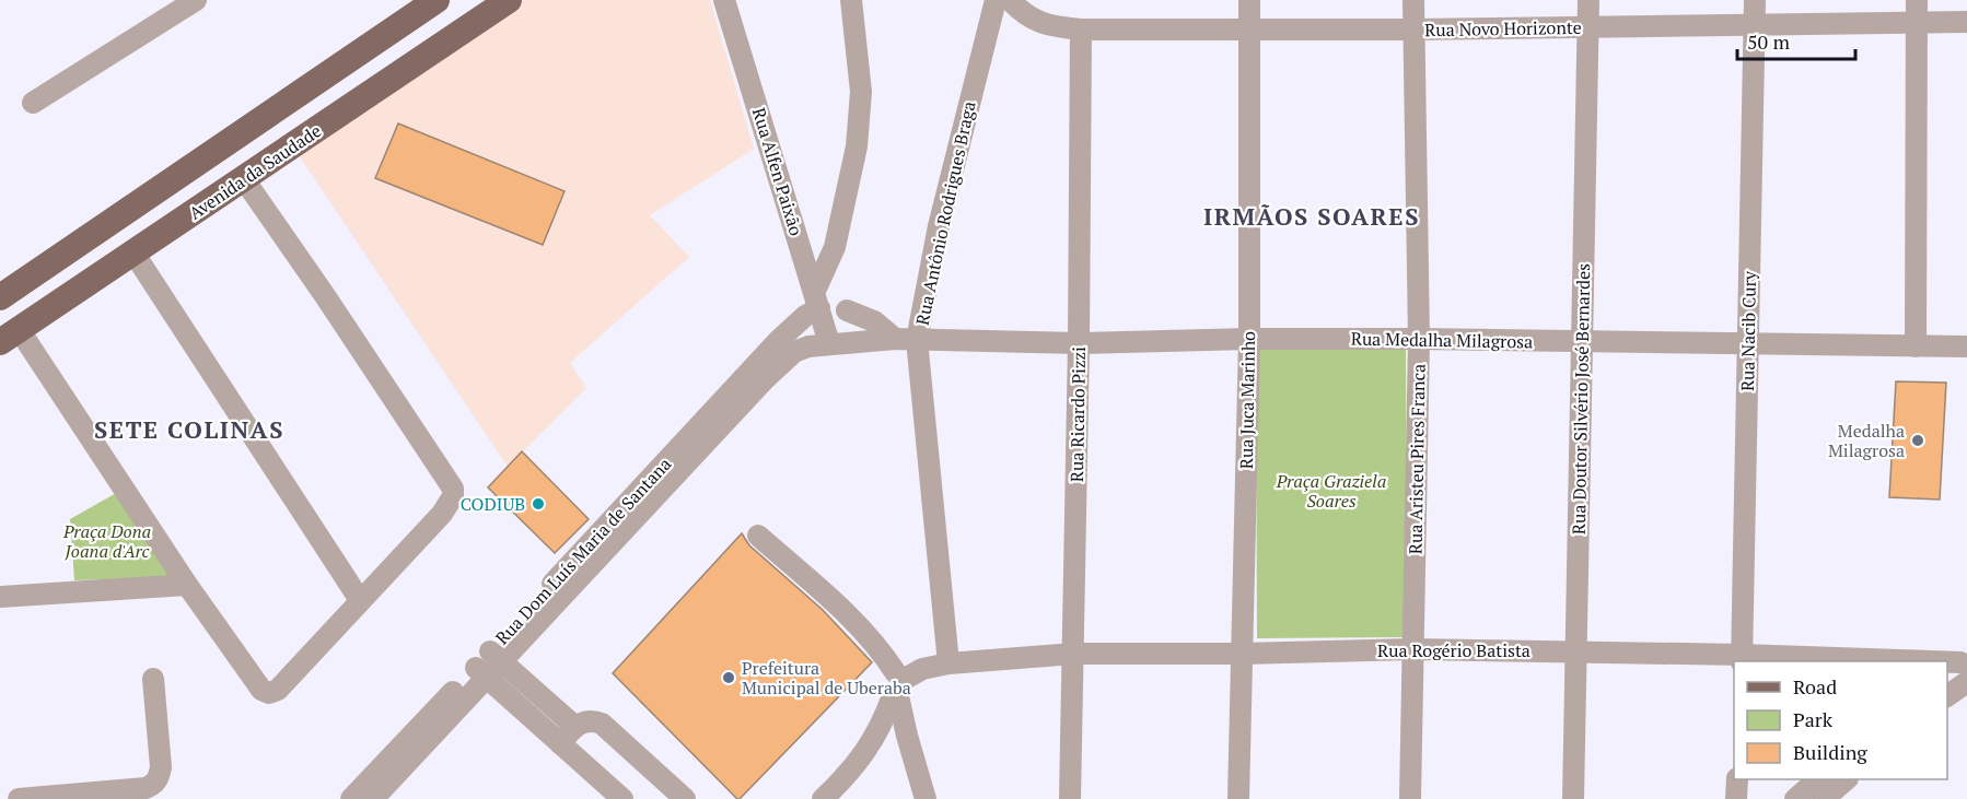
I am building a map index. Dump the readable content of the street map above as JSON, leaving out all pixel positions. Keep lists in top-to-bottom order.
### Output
{
  "streets": {
    "main road": ["Avenida da Saudade"],
    "street": [
      "Rua Novo Horizonte",
      "Rua Alfen Paixão",
      "Rua Antônio Rodrigues Braga",
      "Rua Nacib Cury",
      "Rua Medalha Milagrosa",
      "Rua Doutor Silvério José Bernardes",
      "Rua Juca Marinho",
      "Rua Ricardo Pizzi",
      "Rua Aristeu Pires Franca",
      "Rua Dom Luís Maria de Santana",
      "Rua Rogério Batista"
    ]
  },
  "crossings": [
    ["Rua Novo Horizonte", "Rua Nacib Cury"],
    ["Rua Novo Horizonte", "Rua Doutor Silvério José Bernardes"],
    ["Rua Novo Horizonte", "Rua Juca Marinho"],
    ["Rua Novo Horizonte", "Rua Ricardo Pizzi"],
    ["Rua Novo Horizonte", "Rua Aristeu Pires Franca"],
    ["Rua Alfen Paixão", "Rua Dom Luís Maria de Santana"],
    ["Rua Antônio Rodrigues Braga", "Rua Medalha Milagrosa"],
    ["Rua Antônio Rodrigues Braga", "Rua Rogério Batista"],
    ["Rua Nacib Cury", "Rua Medalha Milagrosa"],
    ["Rua Nacib Cury", "Rua Rogério Batista"],
    ["Rua Medalha Milagrosa", "Rua Doutor Silvério José Bernardes"],
    ["Rua Medalha Milagrosa", "Rua Juca Marinho"],
    ["Rua Medalha Milagrosa", "Rua Ricardo Pizzi"],
    ["Rua Medalha Milagrosa", "Rua Aristeu Pires Franca"],
    ["Rua Medalha Milagrosa", "Rua Dom Luís Maria de Santana"],
    ["Rua Doutor Silvério José Bernardes", "Rua Rogério Batista"],
    ["Rua Juca Marinho", "Rua Rogério Batista"],
    ["Rua Ricardo Pizzi", "Rua Rogério Batista"],
    ["Rua Aristeu Pires Franca", "Rua Rogério Batista"]
  ],
  "districts": ["IRMÃOS SOARES", "SETE COLINAS"],
  "parks": ["Praça Graziela Soares", "Praça Dona Joana d'Arc"],
  "places": ["Medalha Milagrosa", "CODIUB", "Prefeitura Municipal de Uberaba"],
  "legend": ["Road", "Park", "Building"],
  "scale_bar": "50 m"
}
